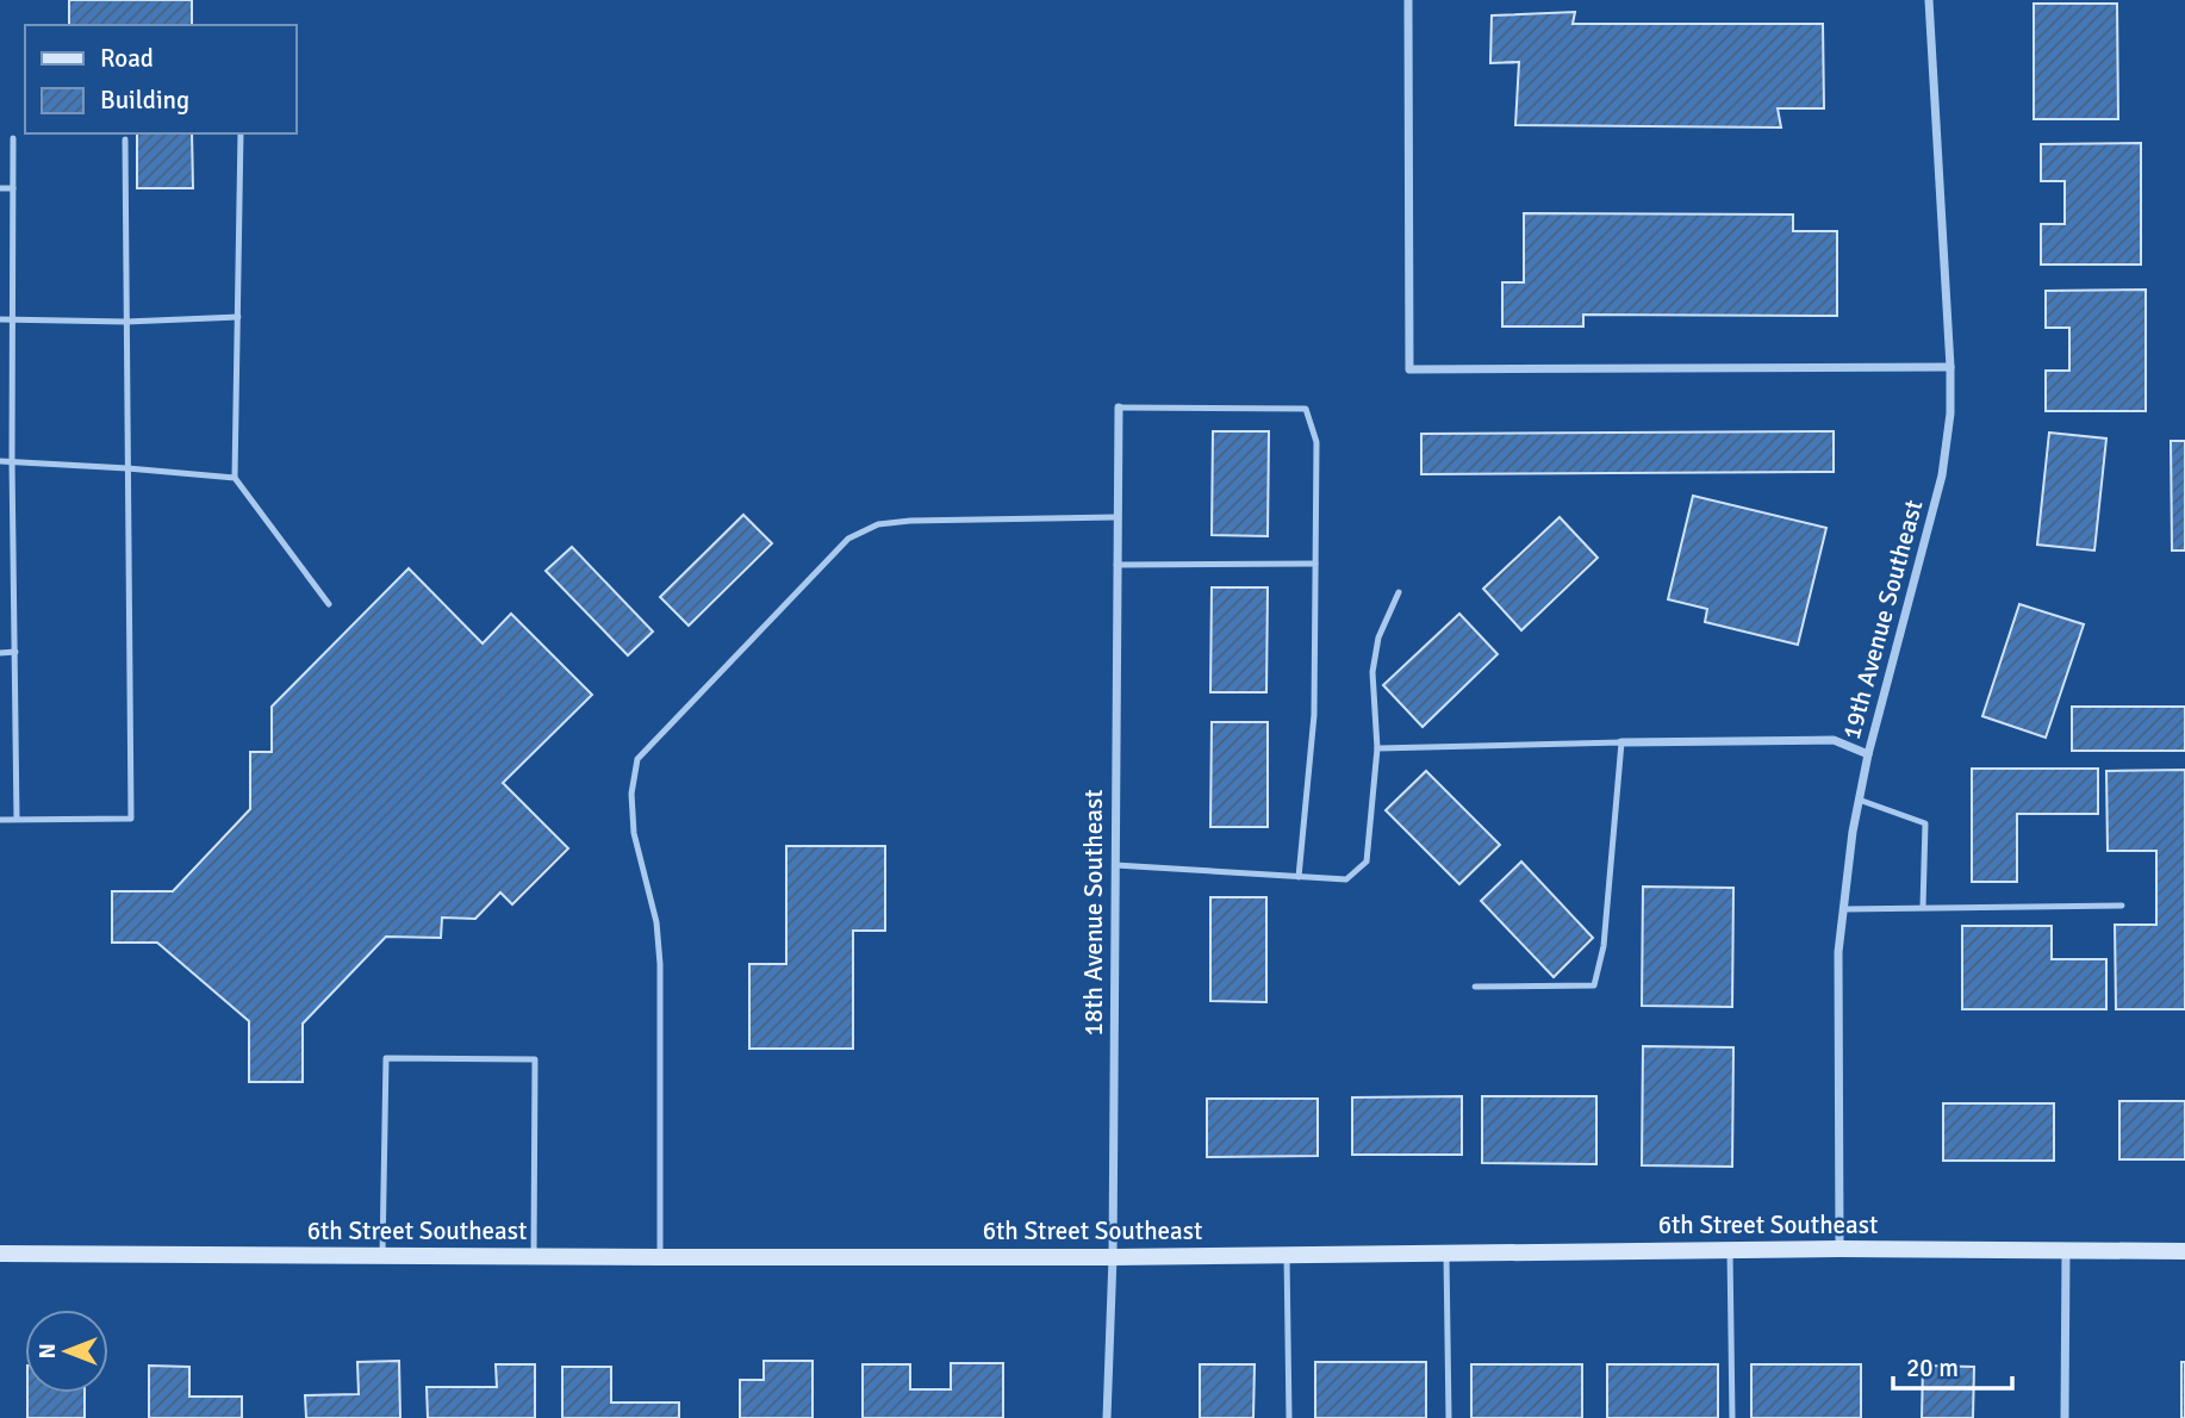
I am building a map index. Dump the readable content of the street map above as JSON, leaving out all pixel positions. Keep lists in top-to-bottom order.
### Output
{
  "streets": {
    "street": ["19th Avenue Southeast", "18th Avenue Southeast", "6th Street Southeast"]
  },
  "crossings": [
    ["19th Avenue Southeast", "6th Street Southeast"],
    ["18th Avenue Southeast", "6th Street Southeast"]
  ],
  "legend": ["Road", "Building"],
  "scale_bar": "20 m",
  "north": "left"
}
